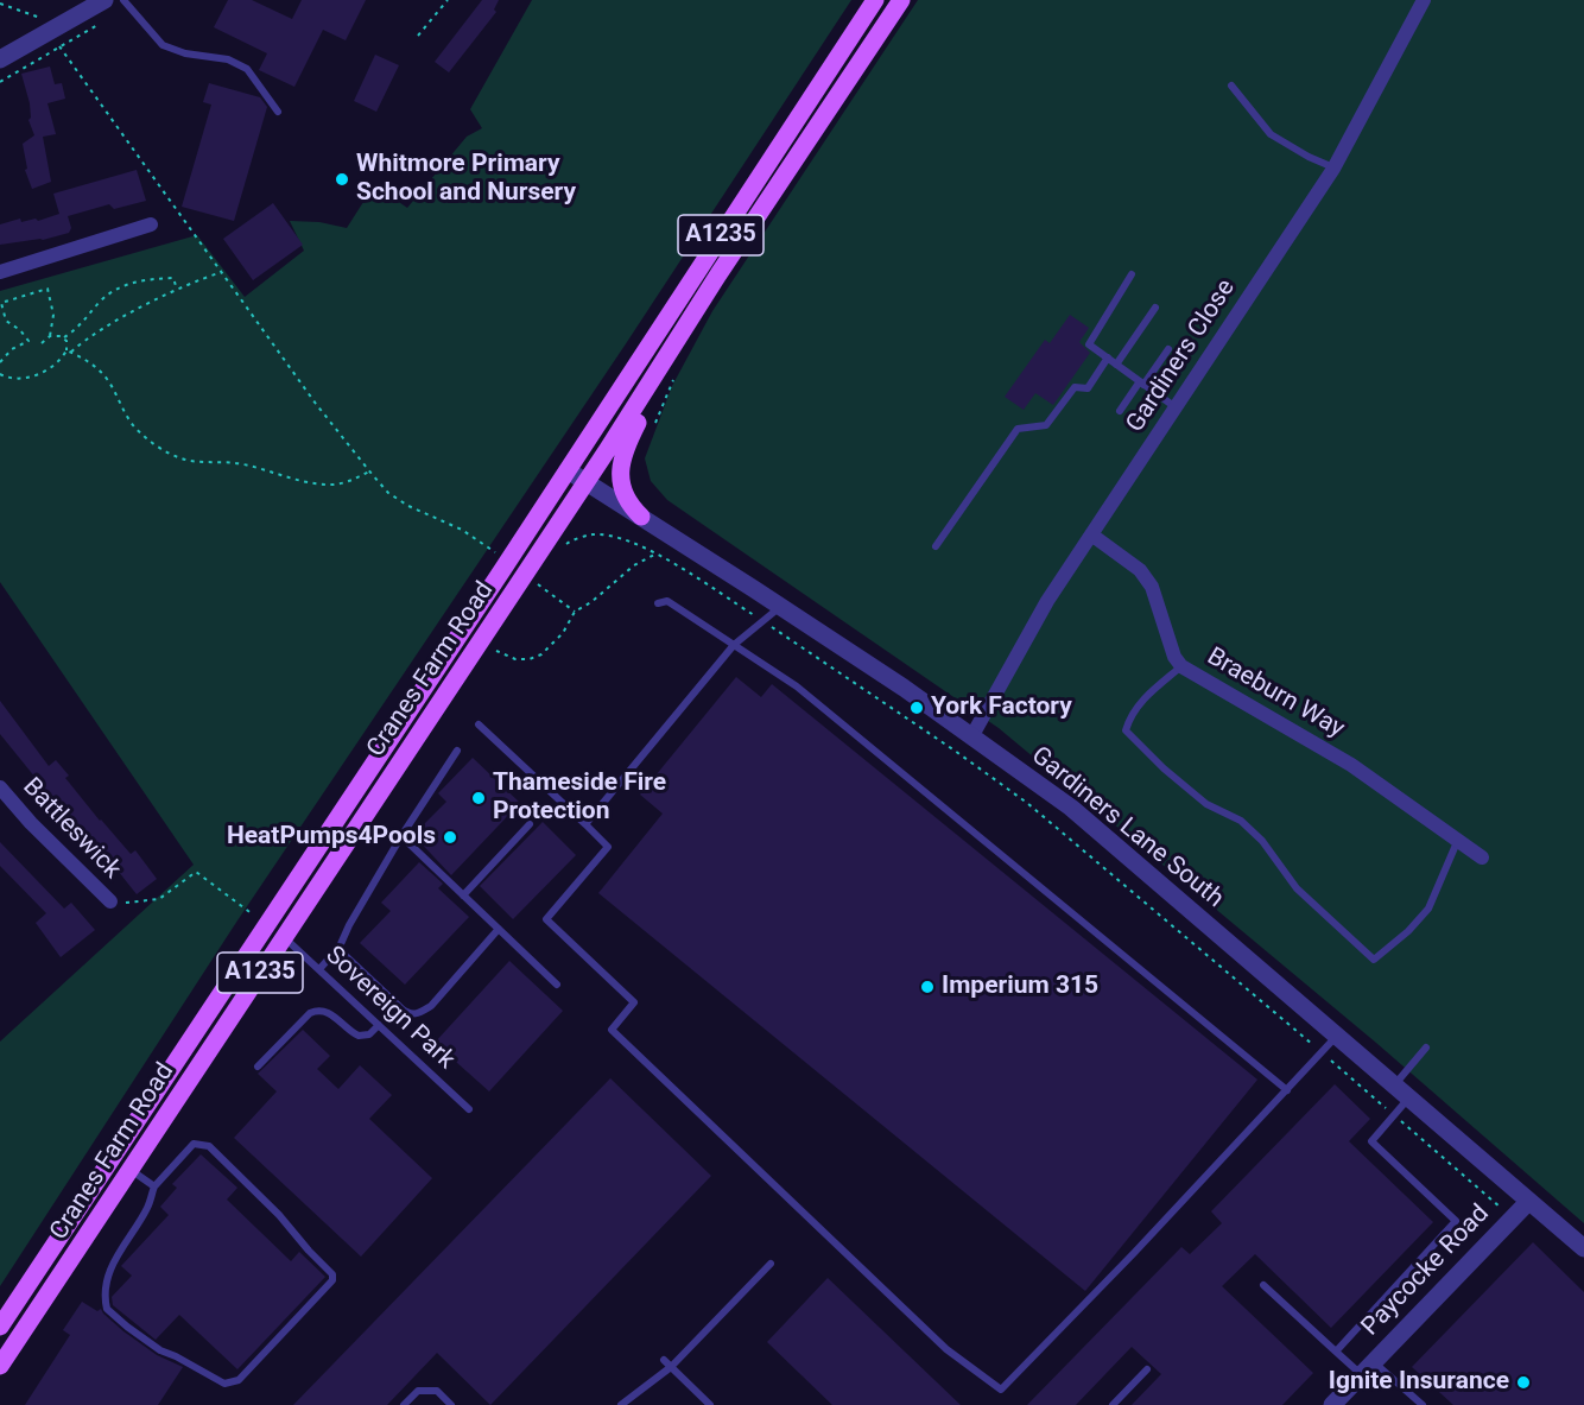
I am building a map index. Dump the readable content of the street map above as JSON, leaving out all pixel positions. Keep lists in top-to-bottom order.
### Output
{
  "streets": {
    "main road": ["A1235", "Cranes Farm Road"],
    "street": [
      "Gardiners Close",
      "Braeburn Way",
      "Gardiners Lane South",
      "Battleswick",
      "Paycocke Road"
    ],
    "lane": ["Sovereign Park"]
  },
  "crossings": [
    ["A1235", "Cranes Farm Road"],
    ["A1235", "Gardiners Lane South"],
    ["Gardiners Close", "Braeburn Way"],
    ["Gardiners Close", "Gardiners Lane South"],
    ["Cranes Farm Road", "Gardiners Lane South"],
    ["Cranes Farm Road", "Sovereign Park"],
    ["Gardiners Lane South", "Paycocke Road"]
  ],
  "places": [
    "Whitmore Primary School and Nursery",
    "York Factory",
    "Thameside Fire Protection",
    "HeatPumps4Pools",
    "Imperium 315",
    "Ignite Insurance"
  ]
}
